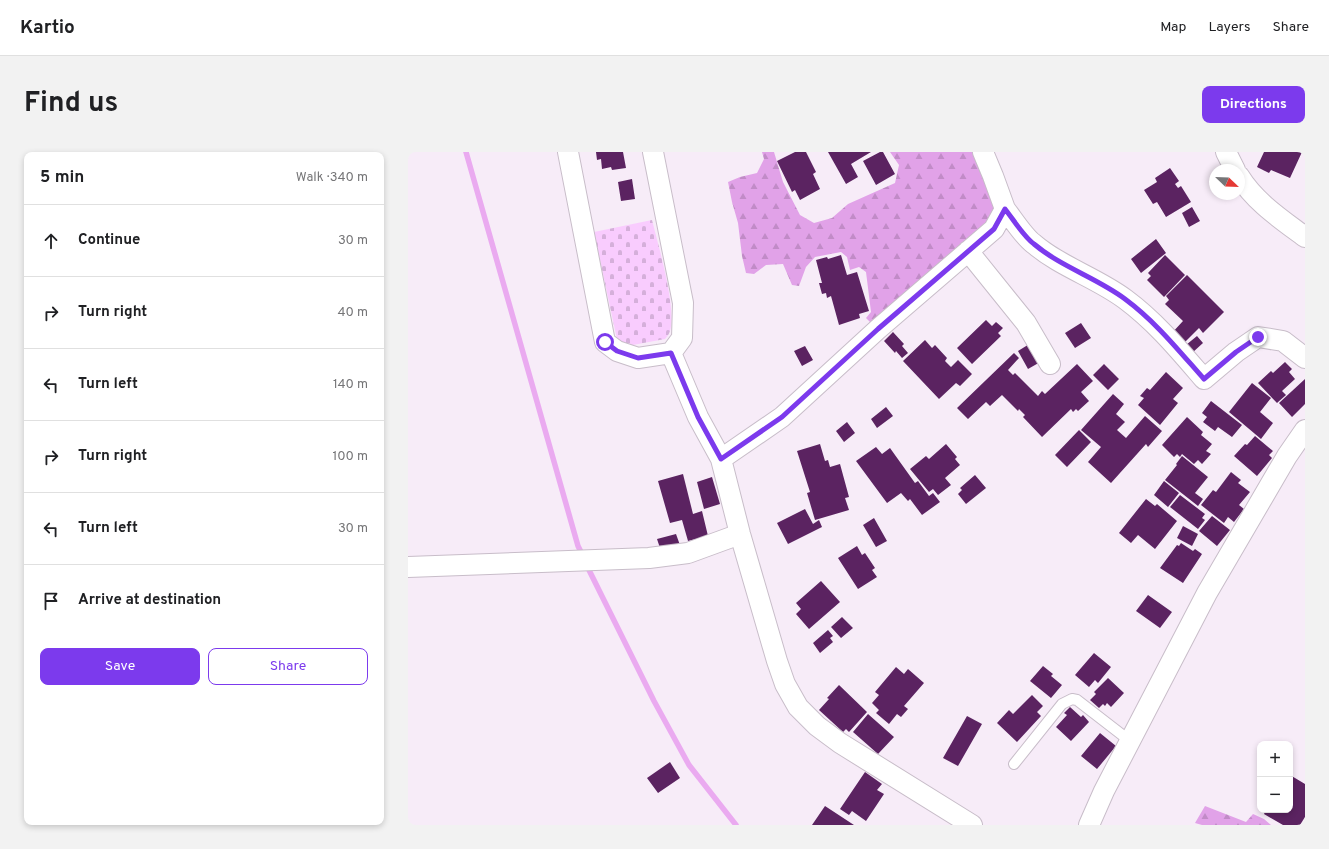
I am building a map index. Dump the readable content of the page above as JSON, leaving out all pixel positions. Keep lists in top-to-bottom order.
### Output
{
  "north": "bottom right",
  "page": {
    "header": "Kartio",
    "nav": ["Map", "Layers", "Share"],
    "title": "Find us",
    "buttons": [
      "Directions",
      ["Save", "Share"]
    ],
    "heading": ["5 min", "Walk · 340 m"],
    "list": [
      ["Continue", "30 m"],
      ["Turn right", "40 m"],
      ["Turn left", "140 m"],
      ["Turn right", "100 m"],
      ["Turn left", "30 m"],
      "Arrive at destination"
    ],
    "map_buttons": ["+", "−"]
  }
}
